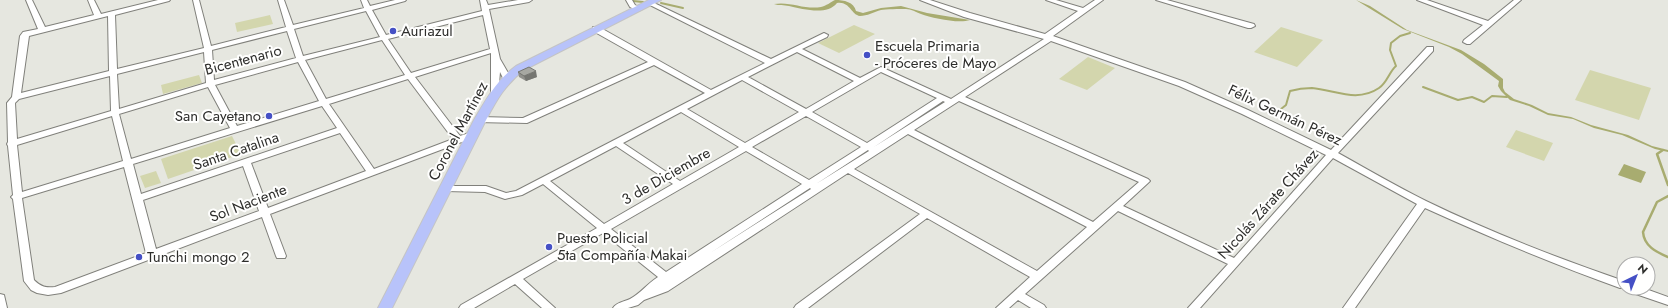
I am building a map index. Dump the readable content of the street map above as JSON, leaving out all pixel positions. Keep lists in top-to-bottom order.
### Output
{
  "streets": {
    "main road": ["Coronel Martínez"],
    "street": [
      "Bicentenario",
      "Félix Germán Pérez",
      "Santa Catalina",
      "3 de Diciembre",
      "Sol Naciente",
      "Nicolás Zárate Chávez"
    ]
  },
  "crossings": [
    ["Félix Germán Pérez", "Nicolás Zárate Chávez"],
    ["Coronel Martínez", "Sol Naciente"]
  ],
  "places": [
    "Auriazul",
    "Escuela Primaria - Próceres de Mayo",
    "San Cayetano",
    "Puesto Policial 5ta Compañía Makai",
    "Tunchi mongo 2"
  ],
  "north": "top right"
}
